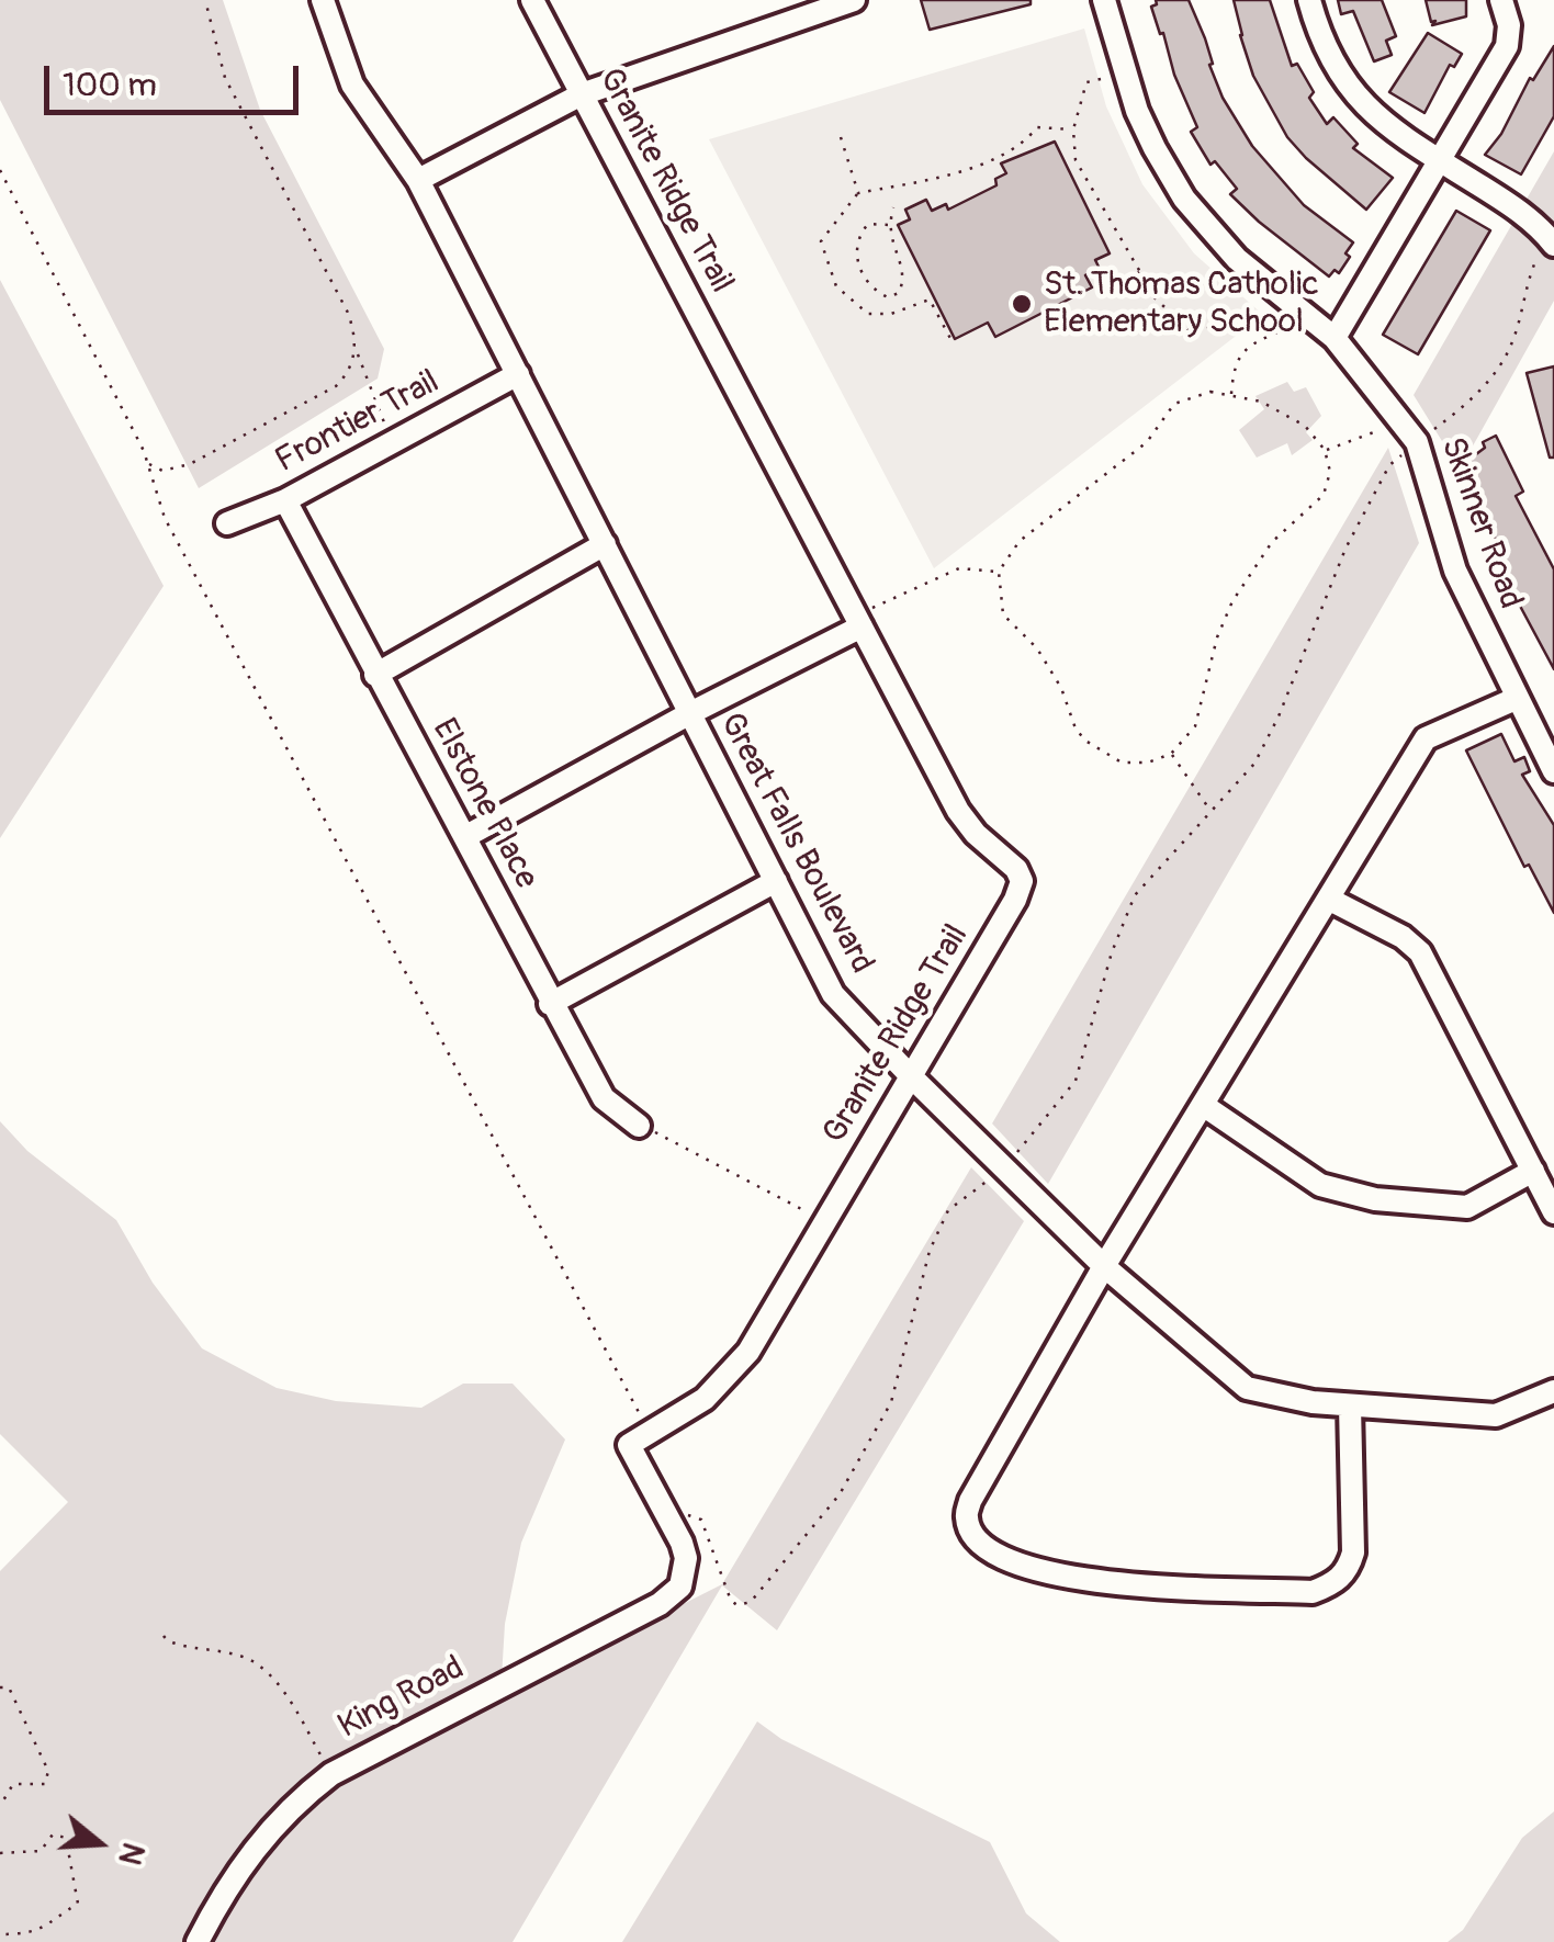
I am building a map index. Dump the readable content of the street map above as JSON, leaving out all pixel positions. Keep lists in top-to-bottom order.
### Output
{
  "streets": {
    "street": [
      "Granite Ridge Trail",
      "Frontier Trail",
      "Skinner Road",
      "Elstone Place",
      "Great Falls Boulevard",
      "King Road"
    ]
  },
  "crossings": [
    ["Granite Ridge Trail", "Great Falls Boulevard"],
    ["Granite Ridge Trail", "King Road"],
    ["Frontier Trail", "Elstone Place"],
    ["Frontier Trail", "Great Falls Boulevard"]
  ],
  "places": ["St. Thomas Catholic Elementary School"],
  "scale_bar": "100 m",
  "north": "right"
}
